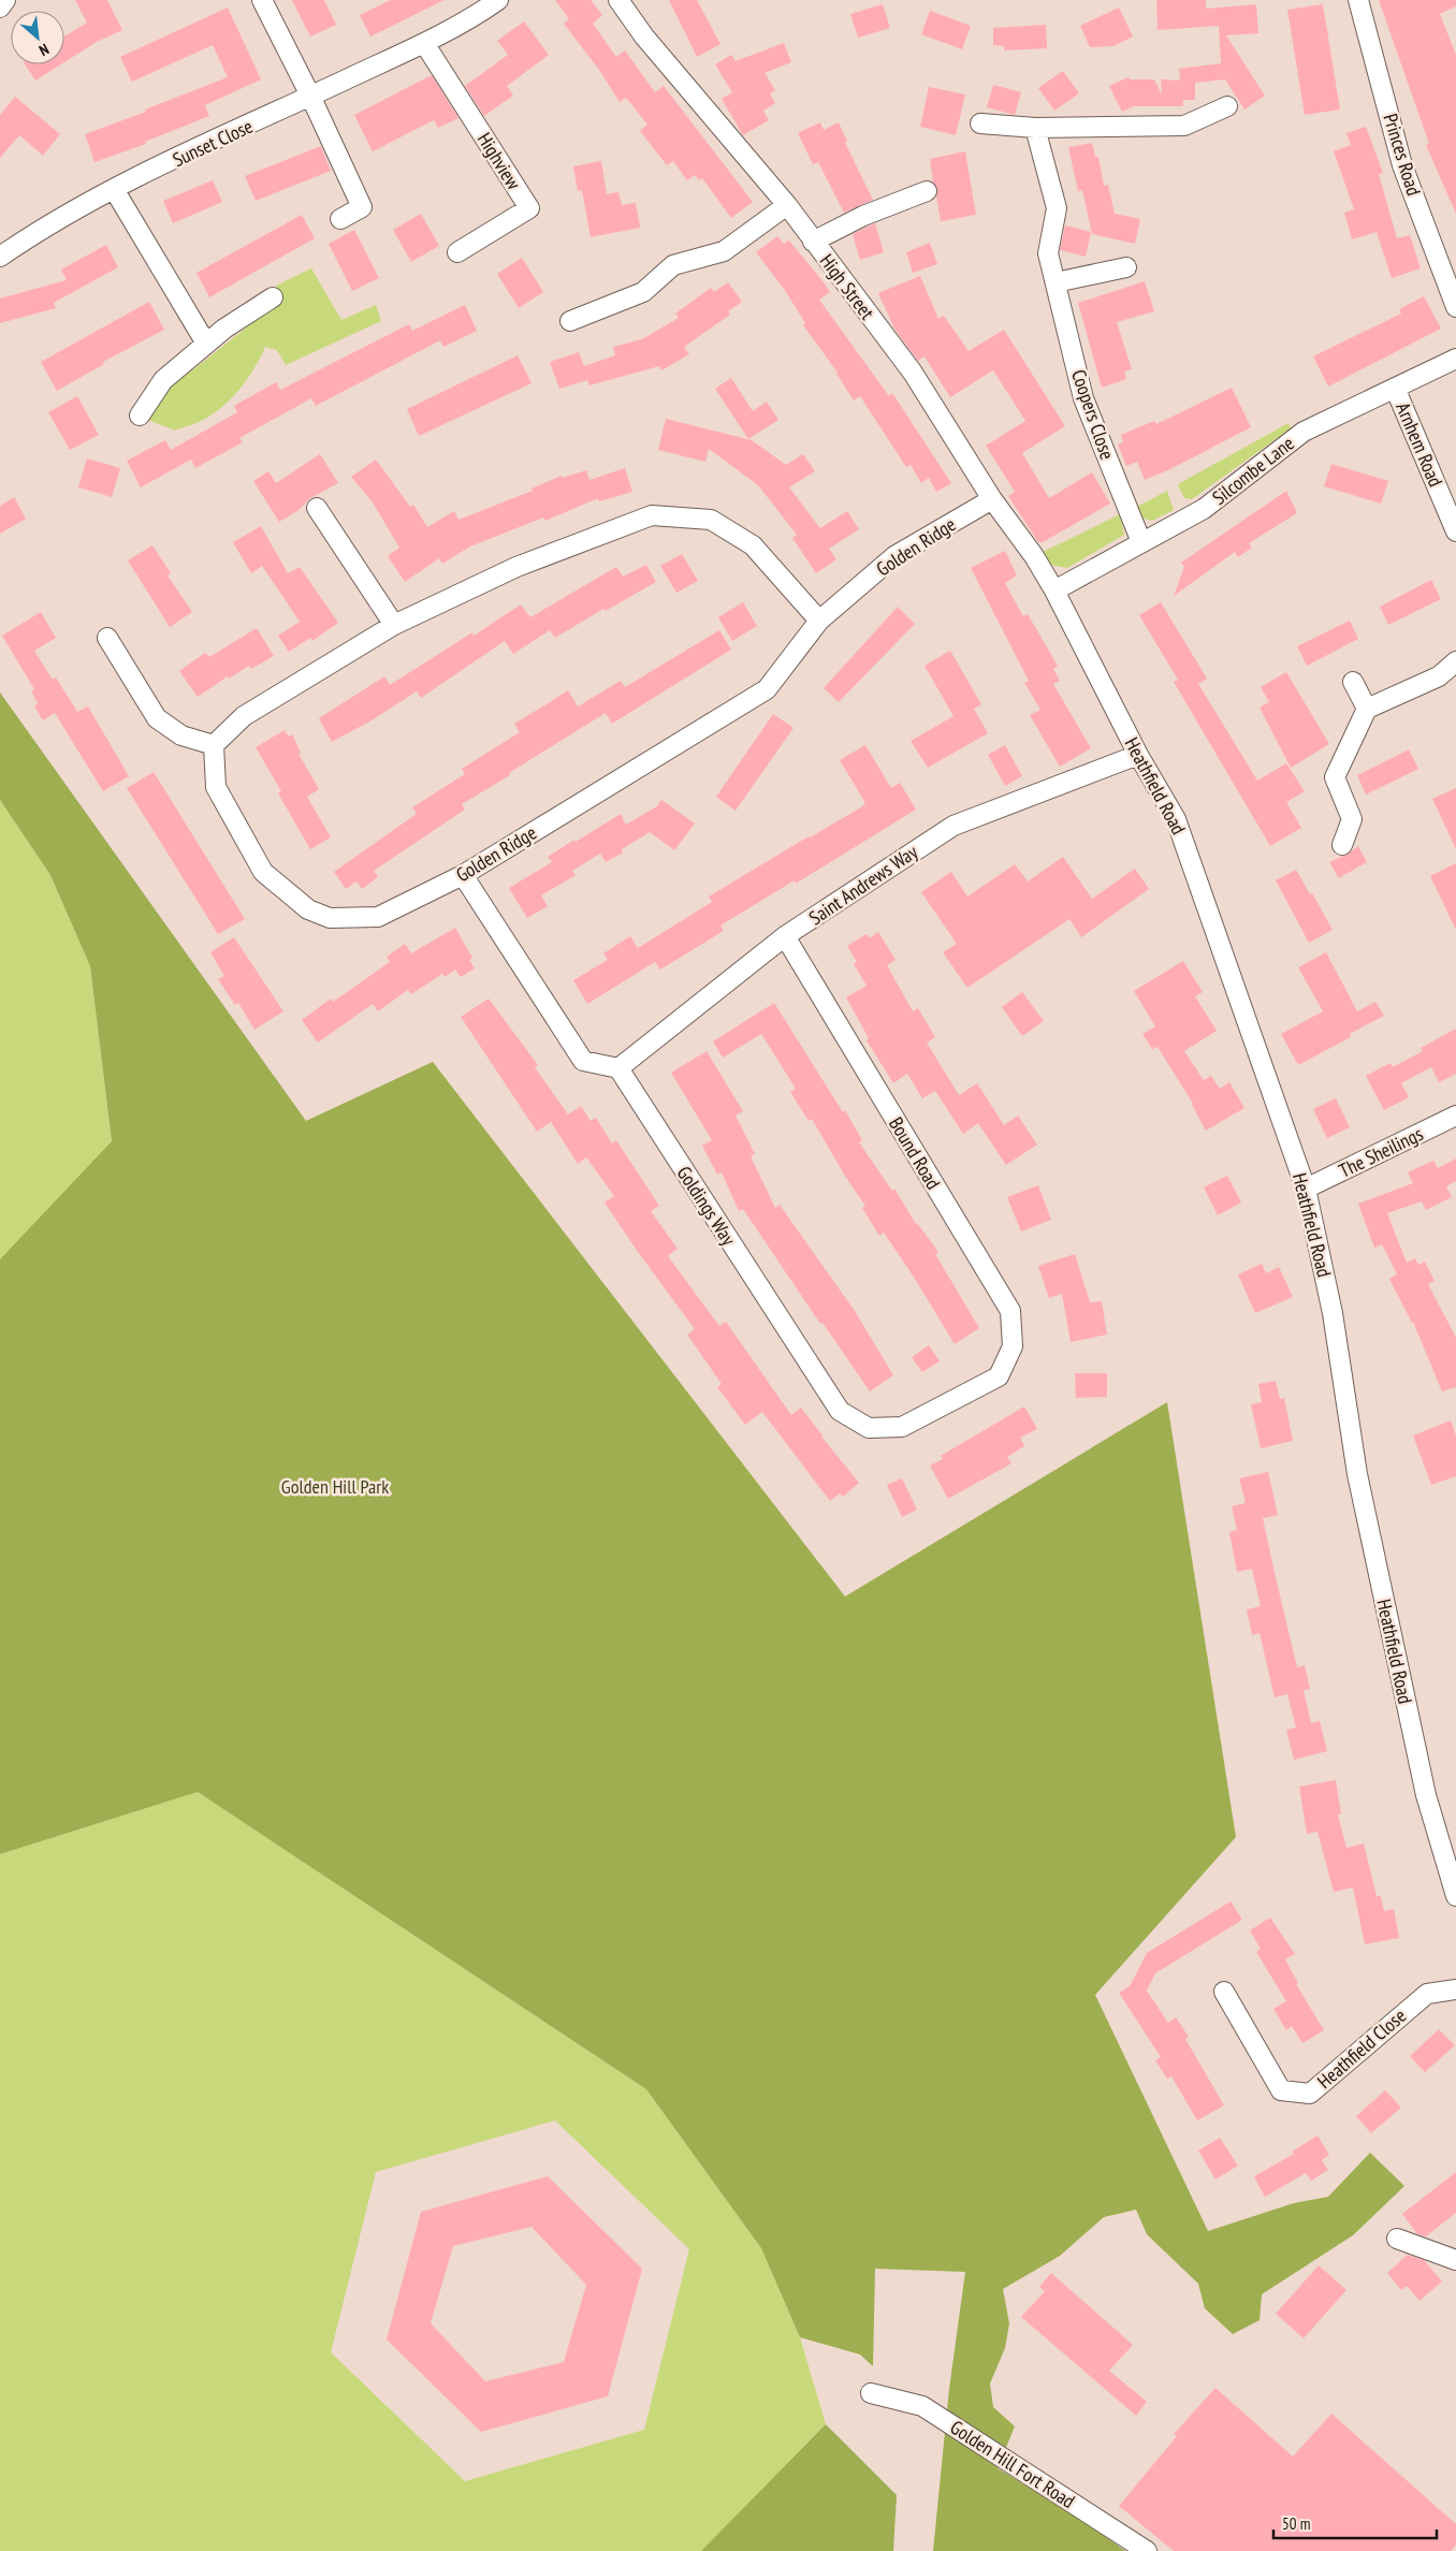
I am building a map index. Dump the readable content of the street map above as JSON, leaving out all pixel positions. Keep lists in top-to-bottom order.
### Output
{
  "streets": {
    "street": [
      "Sunset Close",
      "Princes Road",
      "Highview",
      "High Street",
      "Coopers Close",
      "Arnhem Road",
      "Silcombe Lane",
      "Golden Ridge",
      "Heathfield Road",
      "Saint Andrews Way",
      "The Sheilings",
      "Bound Road",
      "Goldings Way",
      "Heathfield Close",
      "Golden Hill Fort Road"
    ]
  },
  "crossings": [
    ["Sunset Close", "Highview"],
    ["High Street", "Silcombe Lane"],
    ["High Street", "Golden Ridge"],
    ["High Street", "Heathfield Road"],
    ["Coopers Close", "Silcombe Lane"],
    ["Arnhem Road", "Silcombe Lane"],
    ["Silcombe Lane", "Heathfield Road"],
    ["Heathfield Road", "Saint Andrews Way"],
    ["Heathfield Road", "The Sheilings"],
    ["Saint Andrews Way", "Bound Road"],
    ["Saint Andrews Way", "Goldings Way"],
    ["Bound Road", "Goldings Way"]
  ],
  "parks": ["Golden Hill Park"],
  "scale_bar": "50 m",
  "north": "bottom right"
}
